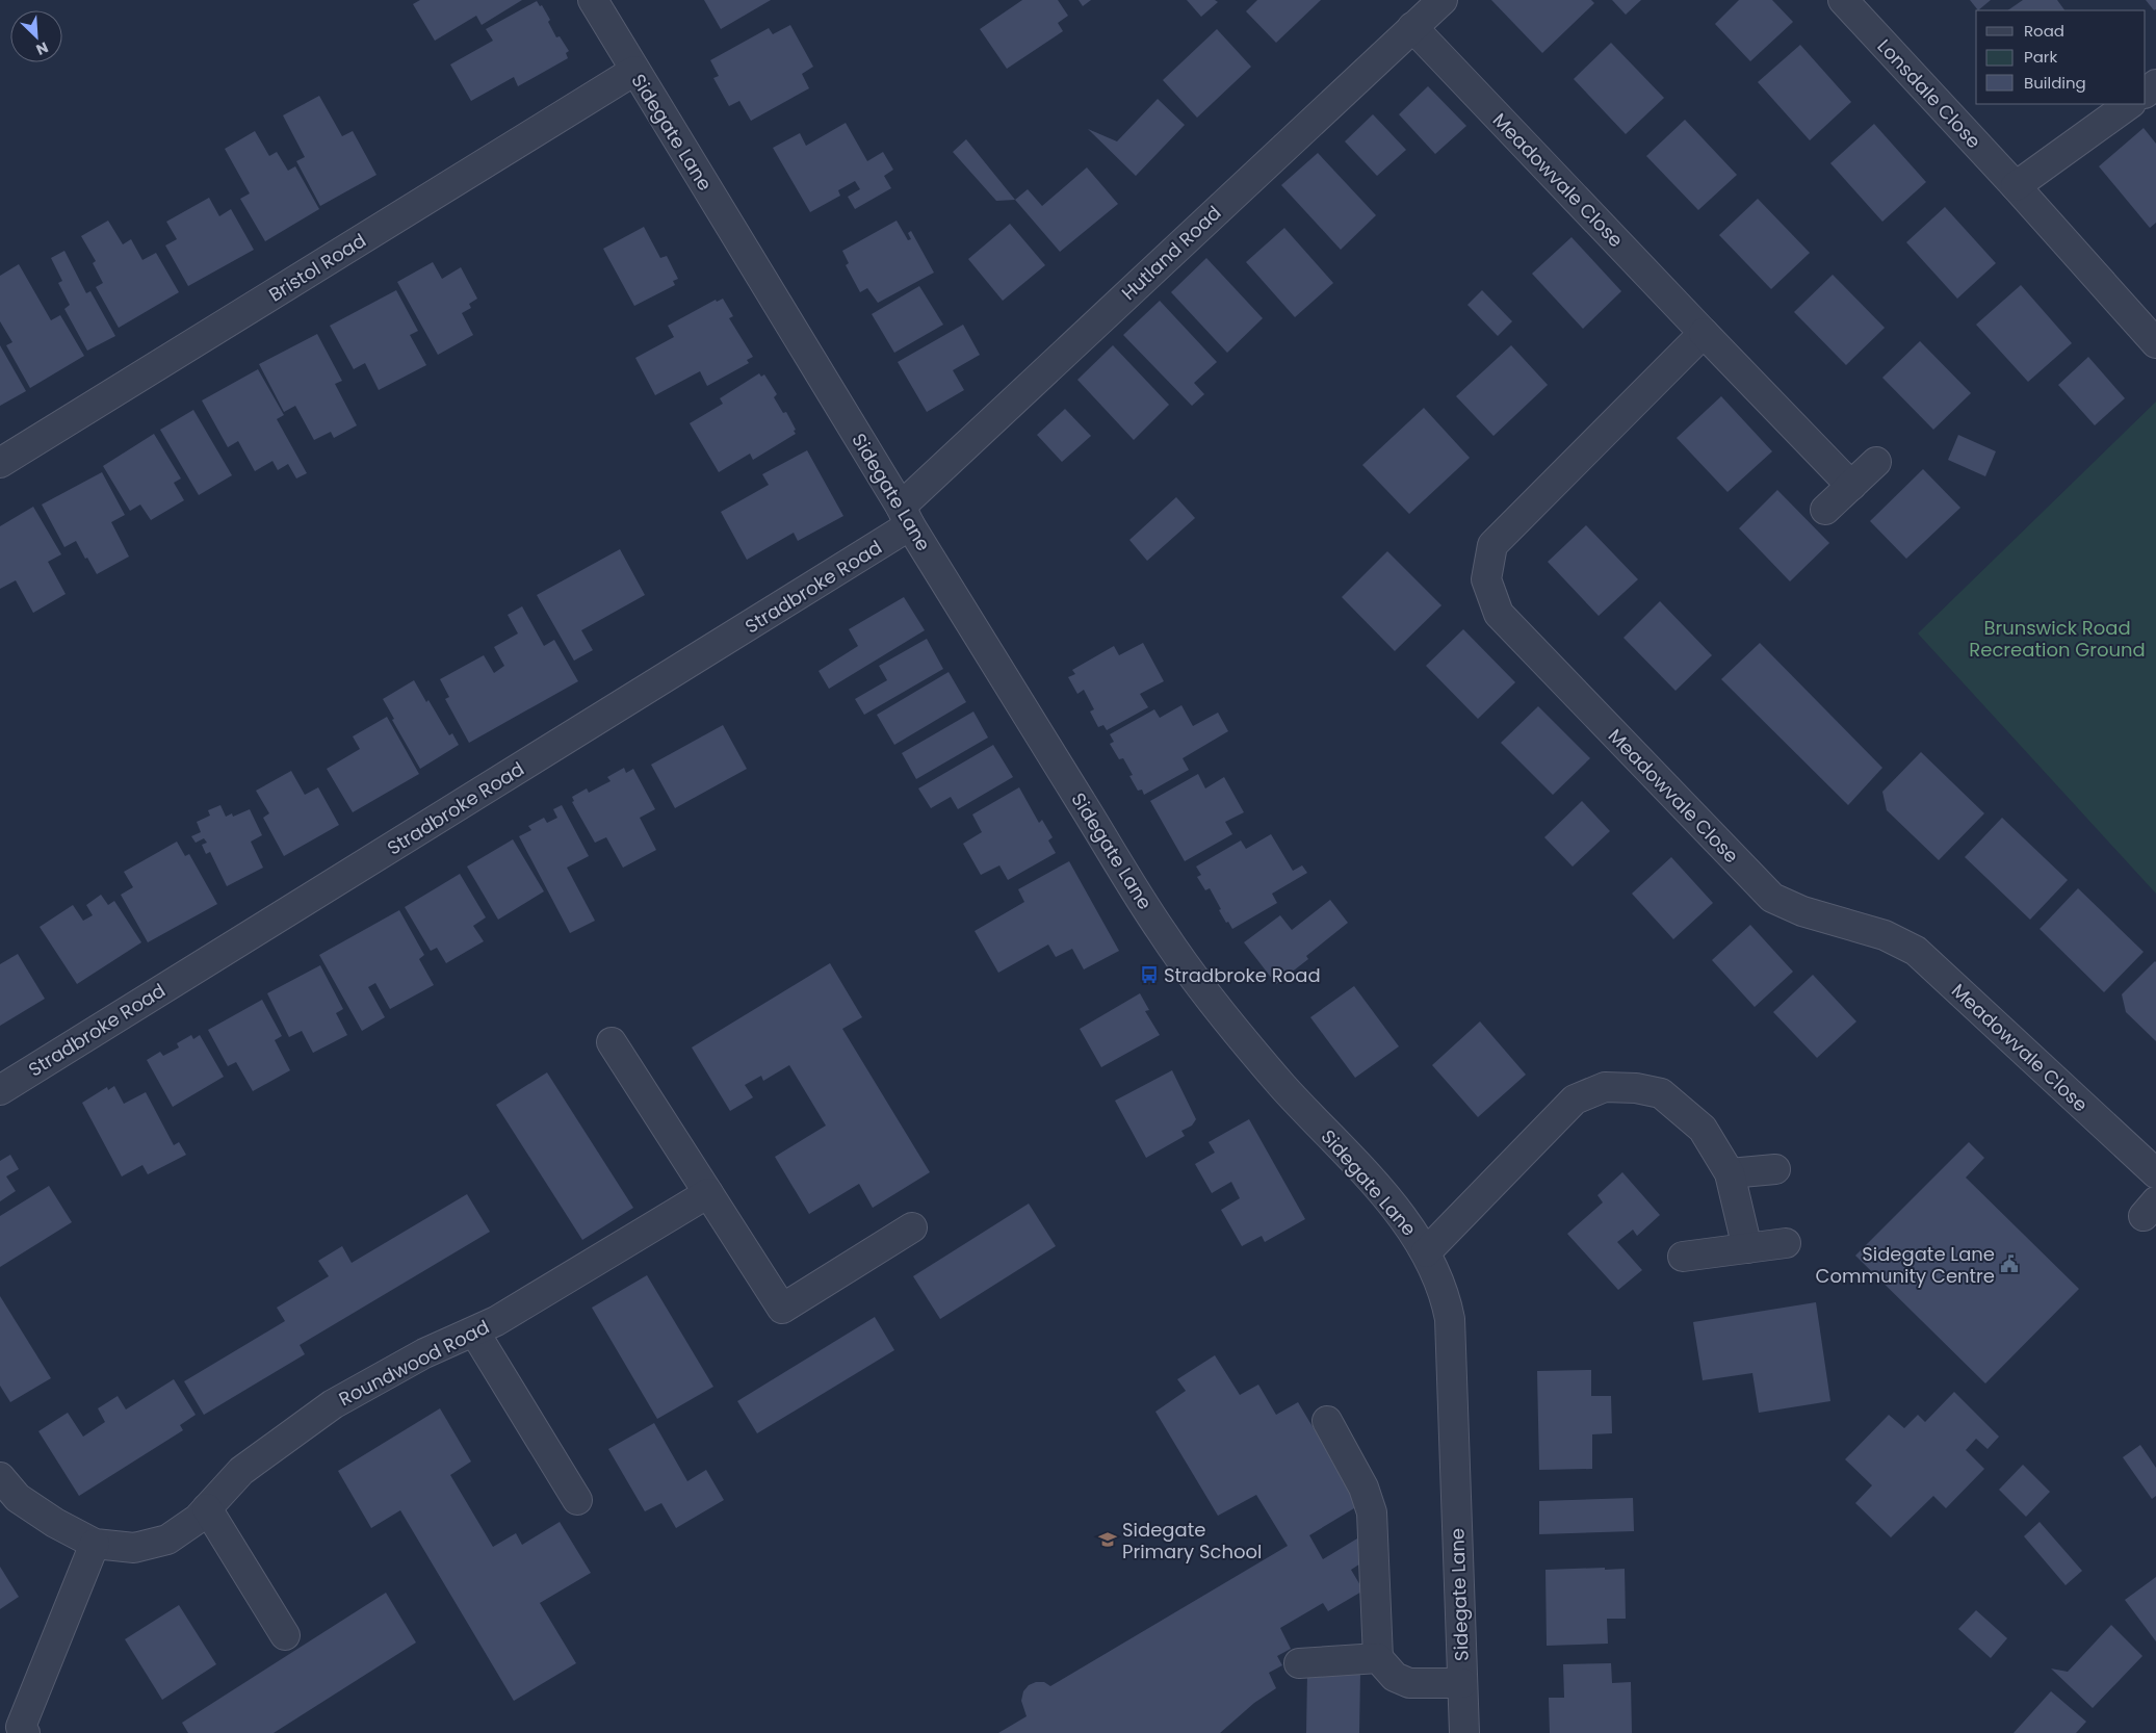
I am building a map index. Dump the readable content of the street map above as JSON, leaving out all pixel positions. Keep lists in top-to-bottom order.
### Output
{
  "streets": {
    "street": [
      "Lonsdale Close",
      "Sidegate Lane",
      "Meadowvale Close",
      "Hutland Road",
      "Bristol Road",
      "Stradbroke Road",
      "Roundwood Road"
    ]
  },
  "crossings": [
    ["Sidegate Lane", "Hutland Road"],
    ["Sidegate Lane", "Bristol Road"],
    ["Sidegate Lane", "Stradbroke Road"],
    ["Meadowvale Close", "Hutland Road"],
    ["Hutland Road", "Stradbroke Road"]
  ],
  "parks": ["Brunswick Road Recreation Ground"],
  "places": {
    "bus stop": ["Stradbroke Road"],
    "public building": ["Sidegate Lane Community Centre"],
    "school or university": ["Sidegate Primary School"]
  },
  "legend": ["Road", "Park", "Building"],
  "north": "bottom right"
}
